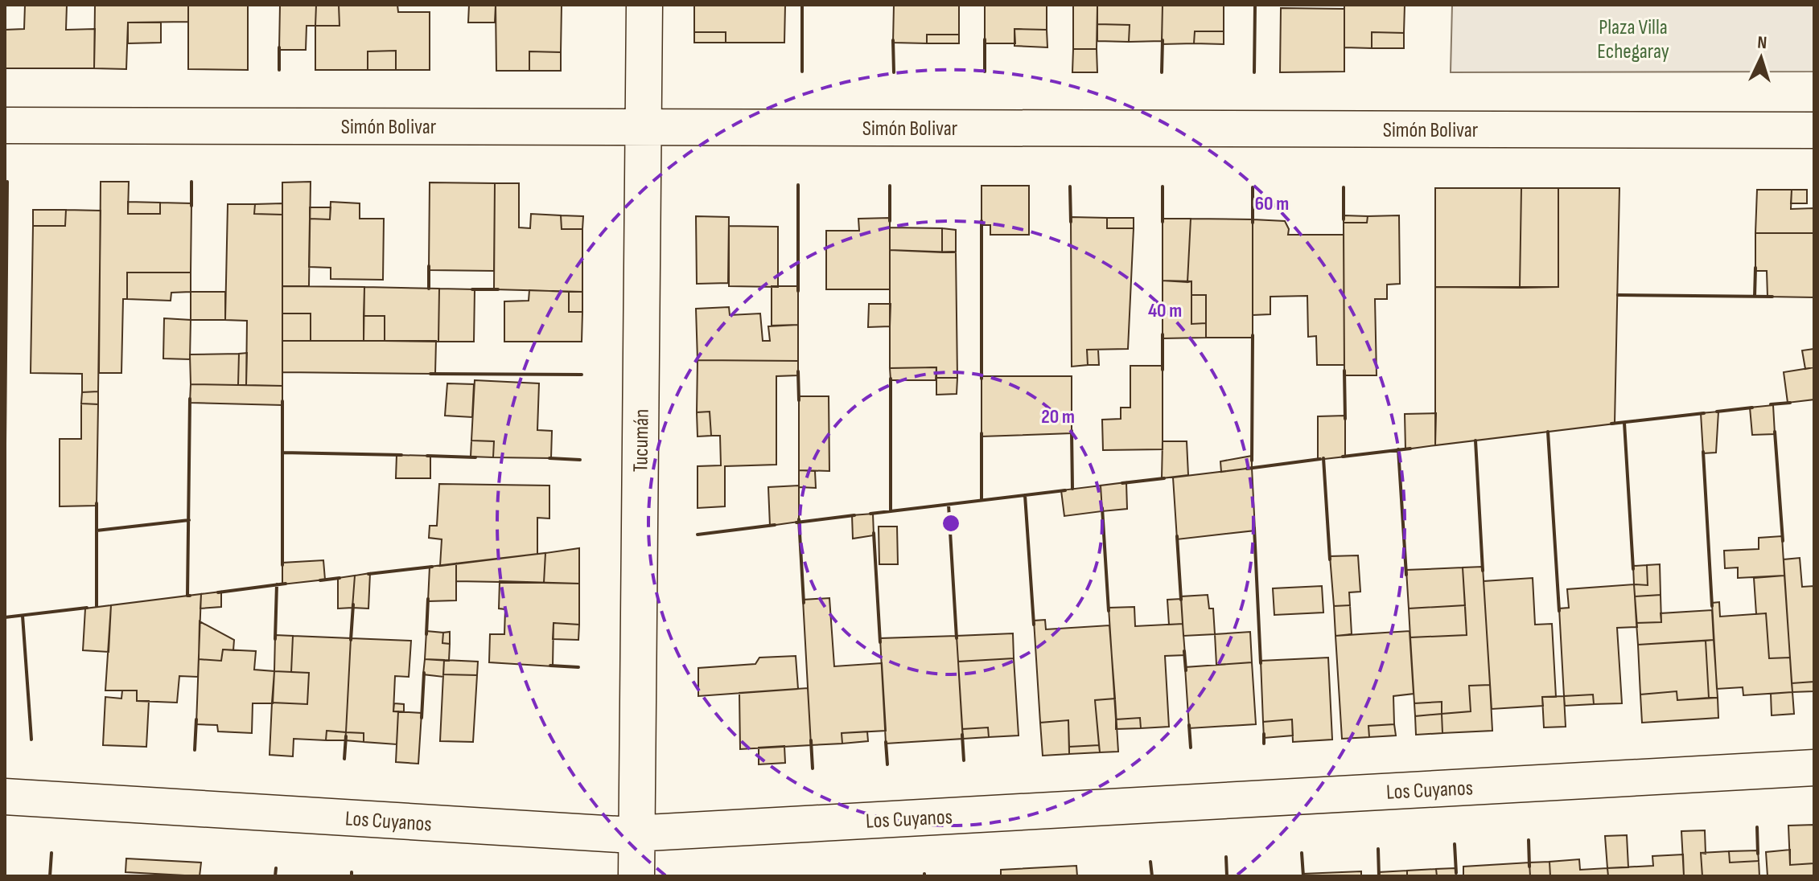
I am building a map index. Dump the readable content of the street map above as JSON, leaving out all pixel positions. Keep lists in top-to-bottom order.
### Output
{
  "streets": {
    "street": ["Simón Bolivar", "Tucumán", "Los Cuyanos"]
  },
  "crossings": [
    ["Simón Bolivar", "Tucumán"],
    ["Tucumán", "Los Cuyanos"]
  ],
  "parks": ["Plaza Villa Echegaray"],
  "north": "top",
  "rings": ["60 m", "40 m", "20 m"]
}
